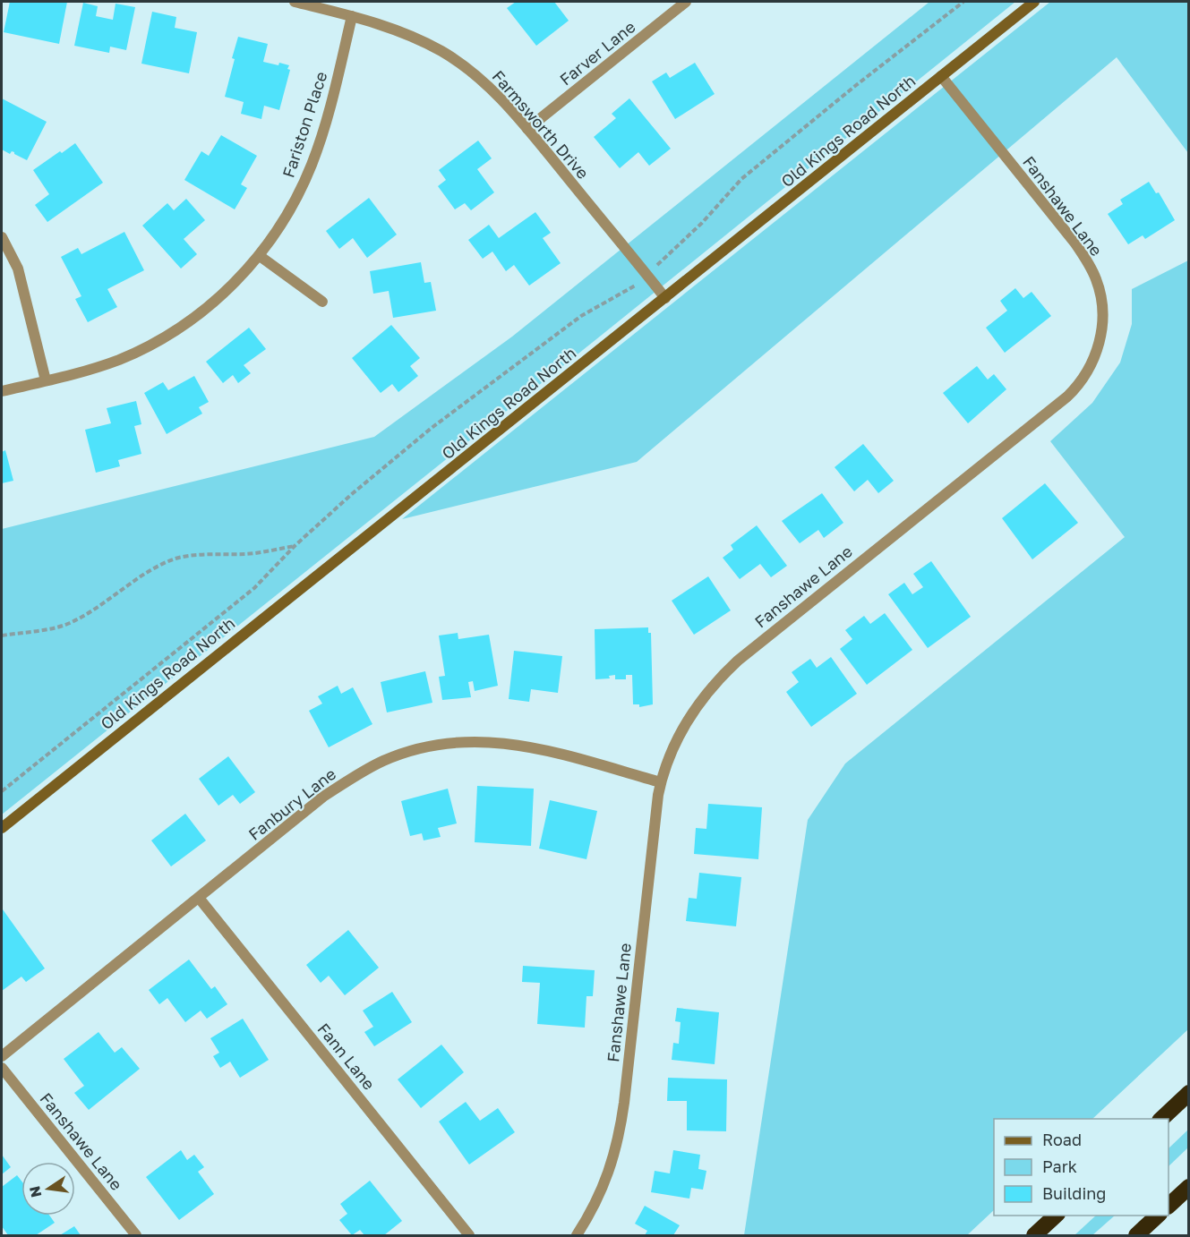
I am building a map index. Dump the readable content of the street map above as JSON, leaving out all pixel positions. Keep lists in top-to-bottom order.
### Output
{
  "streets": {
    "street": [
      "Farver Lane",
      "Fariston Place",
      "Farmsworth Drive",
      "Old Kings Road North",
      "Fanshawe Lane",
      "Fanbury Lane",
      "Fann Lane"
    ]
  },
  "crossings": [
    ["Farver Lane", "Farmsworth Drive"],
    ["Fariston Place", "Farmsworth Drive"],
    ["Farmsworth Drive", "Old Kings Road North"],
    ["Old Kings Road North", "Fanshawe Lane"],
    ["Fanshawe Lane", "Fanbury Lane"],
    ["Fanbury Lane", "Fann Lane"]
  ],
  "legend": ["Road", "Park", "Building"],
  "north": "left"
}
